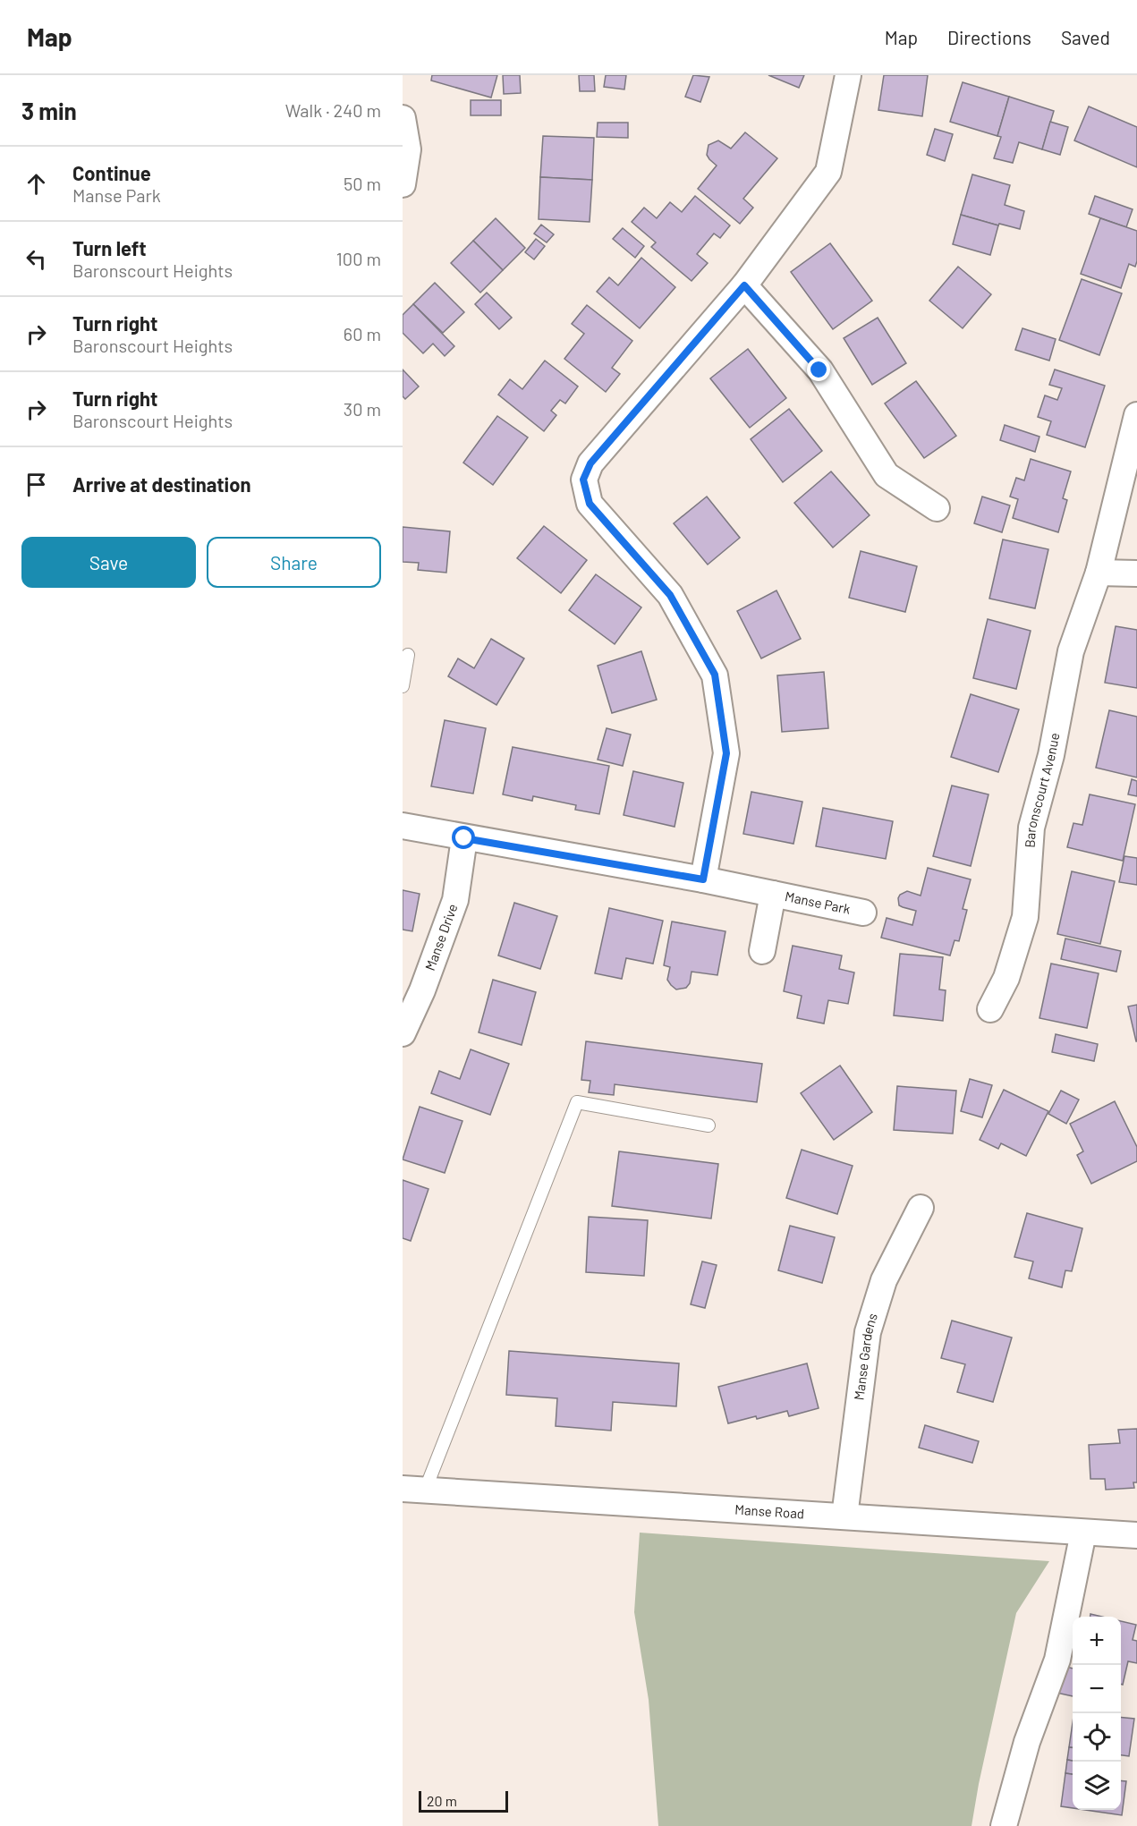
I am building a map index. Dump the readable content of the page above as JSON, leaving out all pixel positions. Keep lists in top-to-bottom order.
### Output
{
  "streets": {
    "street": [
      "Baronscourt Avenue",
      "Manse Park",
      "Manse Drive",
      "Manse Gardens",
      "Manse Road"
    ]
  },
  "crossings": [
    ["Manse Park", "Manse Drive"],
    ["Manse Gardens", "Manse Road"]
  ],
  "scale_bar": "20 m",
  "page": {
    "header": "Map",
    "nav": ["Map", "Directions", "Saved"],
    "heading": ["3 min", "Walk · 240 m"],
    "list": [
      ["Continue", "Manse Park", "50 m"],
      ["Turn left", "Baronscourt Heights", "100 m"],
      ["Turn right", "Baronscourt Heights", "60 m"],
      ["Turn right", "Baronscourt Heights", "30 m"],
      "Arrive at destination"
    ],
    "buttons": ["Save", "Share"],
    "map_buttons": ["+", "−"],
    "scale": "20 m"
  }
}
